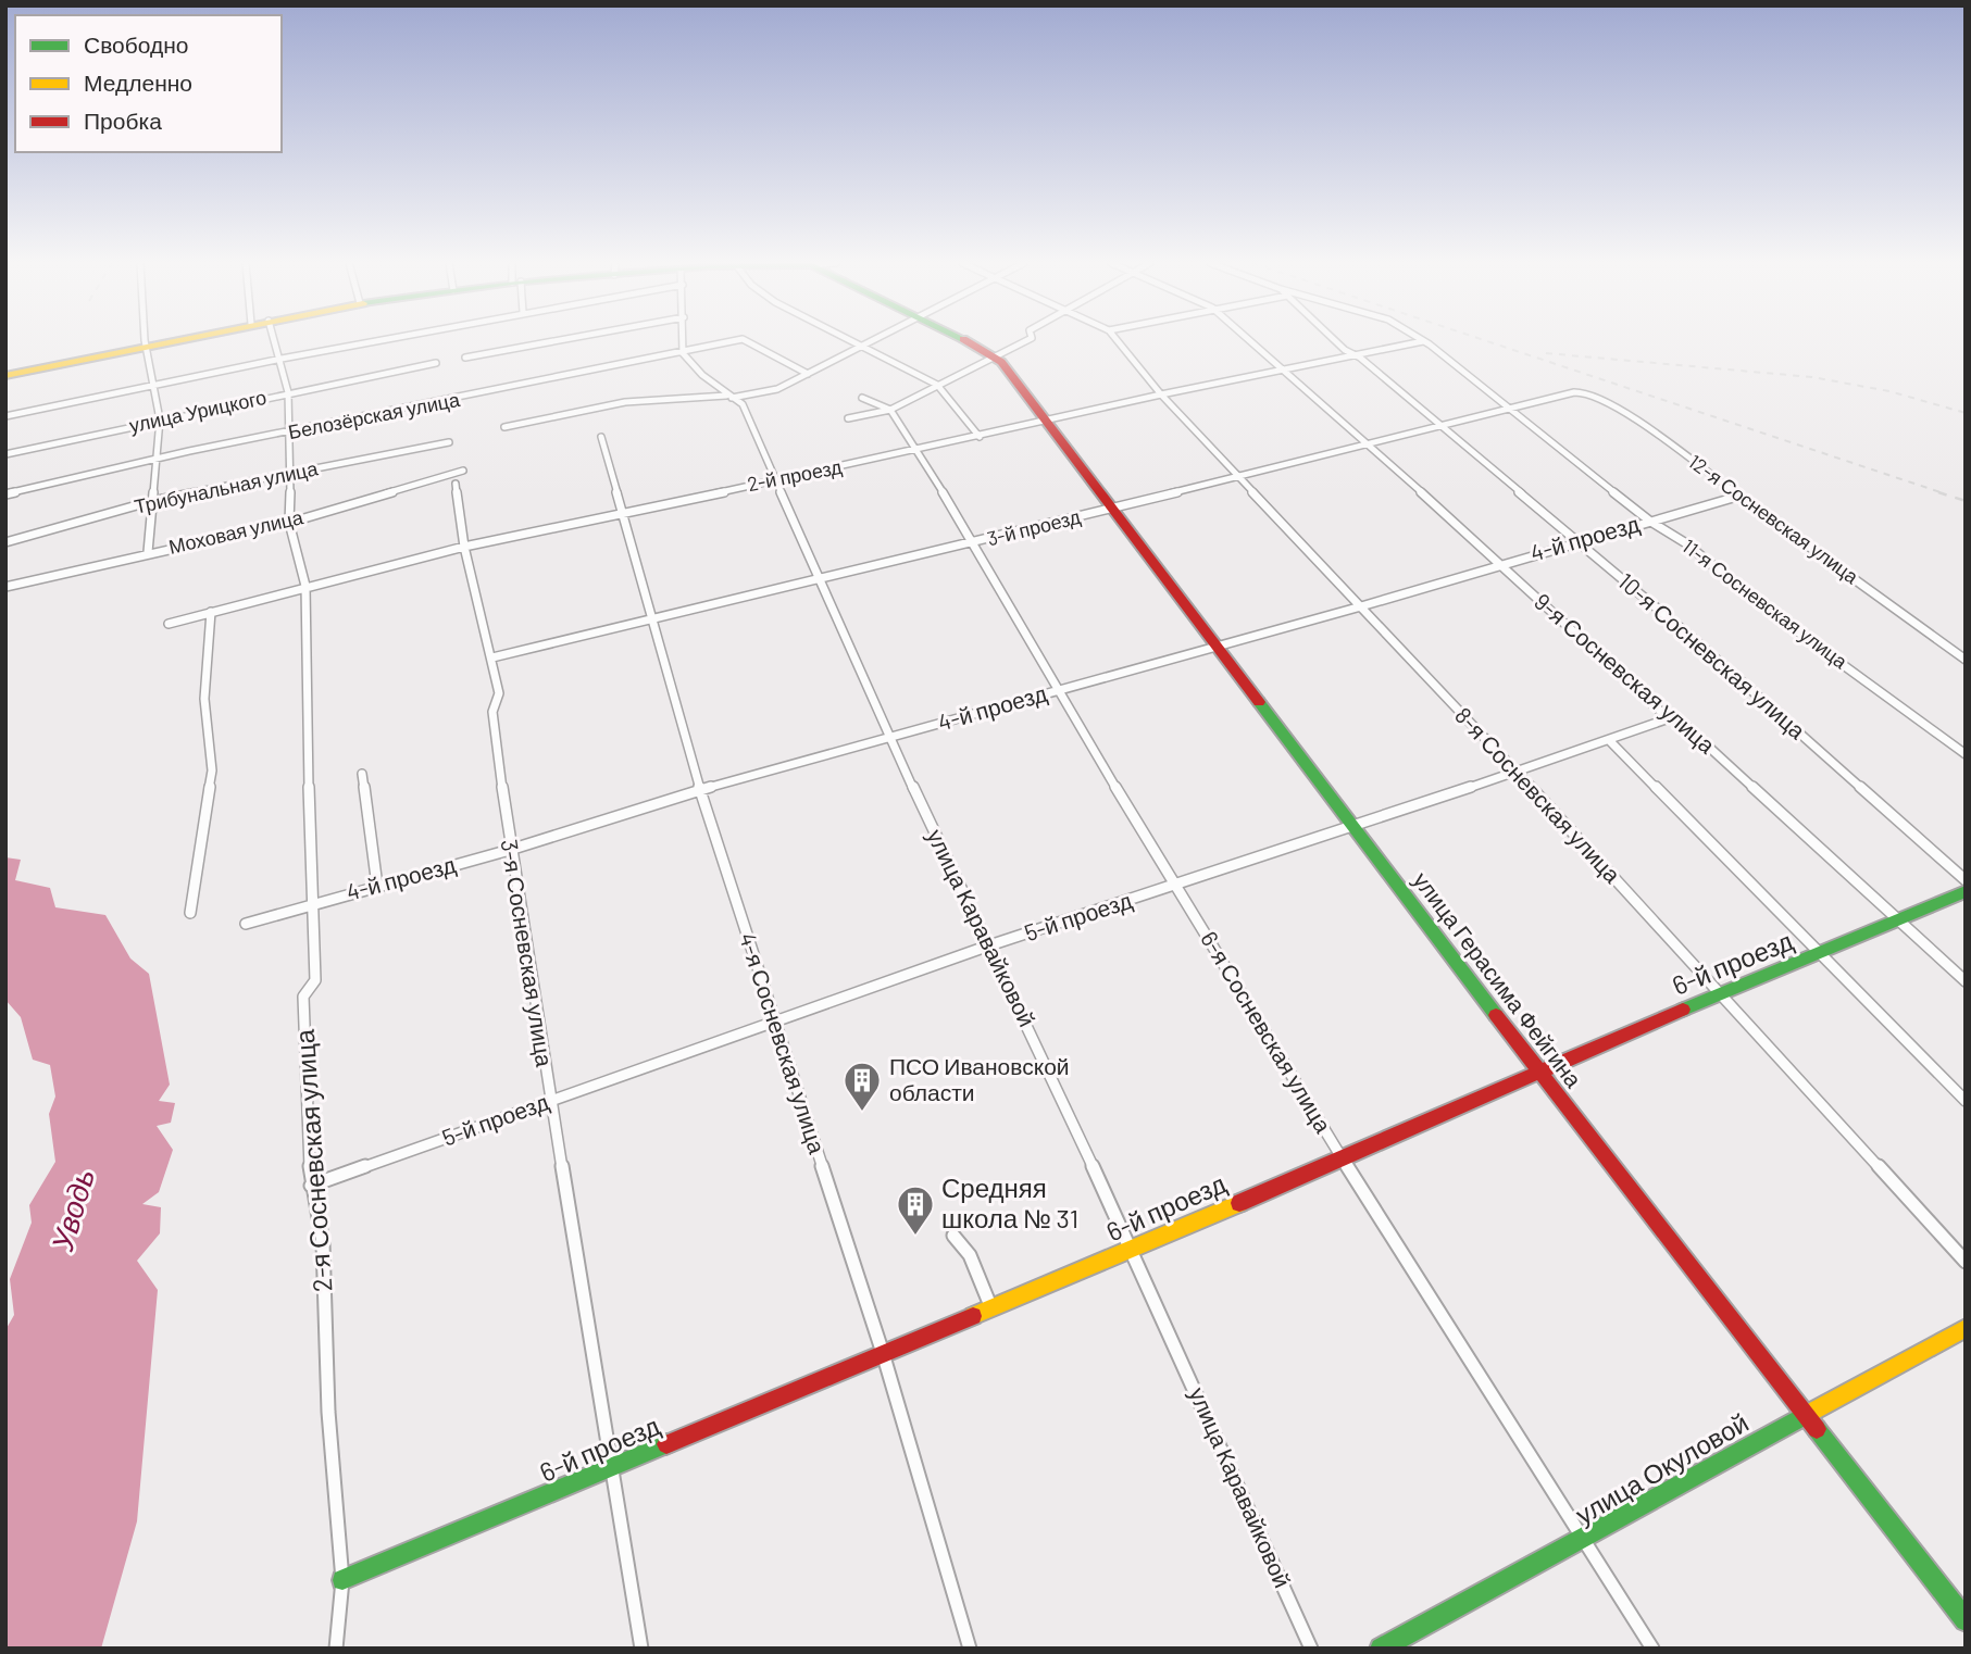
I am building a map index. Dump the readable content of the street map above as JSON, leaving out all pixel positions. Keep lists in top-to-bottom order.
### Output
{
  "streets": {
    "main road": ["6-й проезд", "улица Герасима Фейгина", "улица Окуловой"],
    "street": [
      "улица Урицкого",
      "Белозёрская улица",
      "2-й проезд",
      "Трибунальная улица",
      "12-я Сосневская улица",
      "3-й проезд",
      "Моховая улица",
      "4-й проезд",
      "11-я Сосневская улица",
      "10-я Сосневская улица",
      "9-я Сосневская улица",
      "8-я Сосневская улица",
      "5-й проезд",
      "улица Каравайковой",
      "3-я Сосневская улица",
      "6-я Сосневская улица",
      "4-я Сосневская улица",
      "2-я Сосневская улица"
    ]
  },
  "crossings": [
    ["улица Урицкого", "2-я Сосневская улица"],
    ["Белозёрская улица", "улица Каравайковой"],
    ["Белозёрская улица", "2-я Сосневская улица"],
    ["2-й проезд", "11-я Сосневская улица"],
    ["2-й проезд", "10-я Сосневская улица"],
    ["2-й проезд", "9-я Сосневская улица"],
    ["2-й проезд", "8-я Сосневская улица"],
    ["2-й проезд", "улица Каравайковой"],
    ["2-й проезд", "3-я Сосневская улица"],
    ["2-й проезд", "улица Герасима Фейгина"],
    ["2-й проезд", "6-я Сосневская улица"],
    ["2-й проезд", "4-я Сосневская улица"],
    ["2-й проезд", "2-я Сосневская улица"],
    ["Трибунальная улица", "2-я Сосневская улица"],
    ["12-я Сосневская улица", "3-й проезд"],
    ["12-я Сосневская улица", "4-й проезд"],
    ["3-й проезд", "11-я Сосневская улица"],
    ["3-й проезд", "10-я Сосневская улица"],
    ["3-й проезд", "9-я Сосневская улица"],
    ["3-й проезд", "8-я Сосневская улица"],
    ["3-й проезд", "улица Каравайковой"],
    ["3-й проезд", "3-я Сосневская улица"],
    ["3-й проезд", "улица Герасима Фейгина"],
    ["3-й проезд", "6-я Сосневская улица"],
    ["3-й проезд", "4-я Сосневская улица"],
    ["Моховая улица", "2-я Сосневская улица"],
    ["4-й проезд", "11-я Сосневская улица"],
    ["4-й проезд", "10-я Сосневская улица"],
    ["4-й проезд", "9-я Сосневская улица"],
    ["4-й проезд", "8-я Сосневская улица"],
    ["4-й проезд", "улица Каравайковой"],
    ["4-й проезд", "3-я Сосневская улица"],
    ["4-й проезд", "улица Герасима Фейгина"],
    ["4-й проезд", "6-я Сосневская улица"],
    ["4-й проезд", "4-я Сосневская улица"],
    ["4-й проезд", "2-я Сосневская улица"],
    ["9-я Сосневская улица", "5-й проезд"],
    ["9-я Сосневская улица", "6-й проезд"],
    ["8-я Сосневская улица", "5-й проезд"],
    ["8-я Сосневская улица", "6-й проезд"],
    ["5-й проезд", "улица Каравайковой"],
    ["5-й проезд", "3-я Сосневская улица"],
    ["5-й проезд", "улица Герасима Фейгина"],
    ["5-й проезд", "6-я Сосневская улица"],
    ["5-й проезд", "4-я Сосневская улица"],
    ["5-й проезд", "2-я Сосневская улица"],
    ["улица Каравайковой", "6-й проезд"],
    ["3-я Сосневская улица", "6-й проезд"],
    ["6-й проезд", "улица Герасима Фейгина"],
    ["6-й проезд", "6-я Сосневская улица"],
    ["6-й проезд", "4-я Сосневская улица"],
    ["6-й проезд", "2-я Сосневская улица"],
    ["улица Герасима Фейгина", "улица Окуловой"],
    ["6-я Сосневская улица", "улица Окуловой"]
  ],
  "water": ["Уводь"],
  "places": {
    "building": ["ПСО Ивановской области", "Средняя школа № 31"]
  },
  "legend": ["Свободно", "Медленно", "Пробка"]
}
